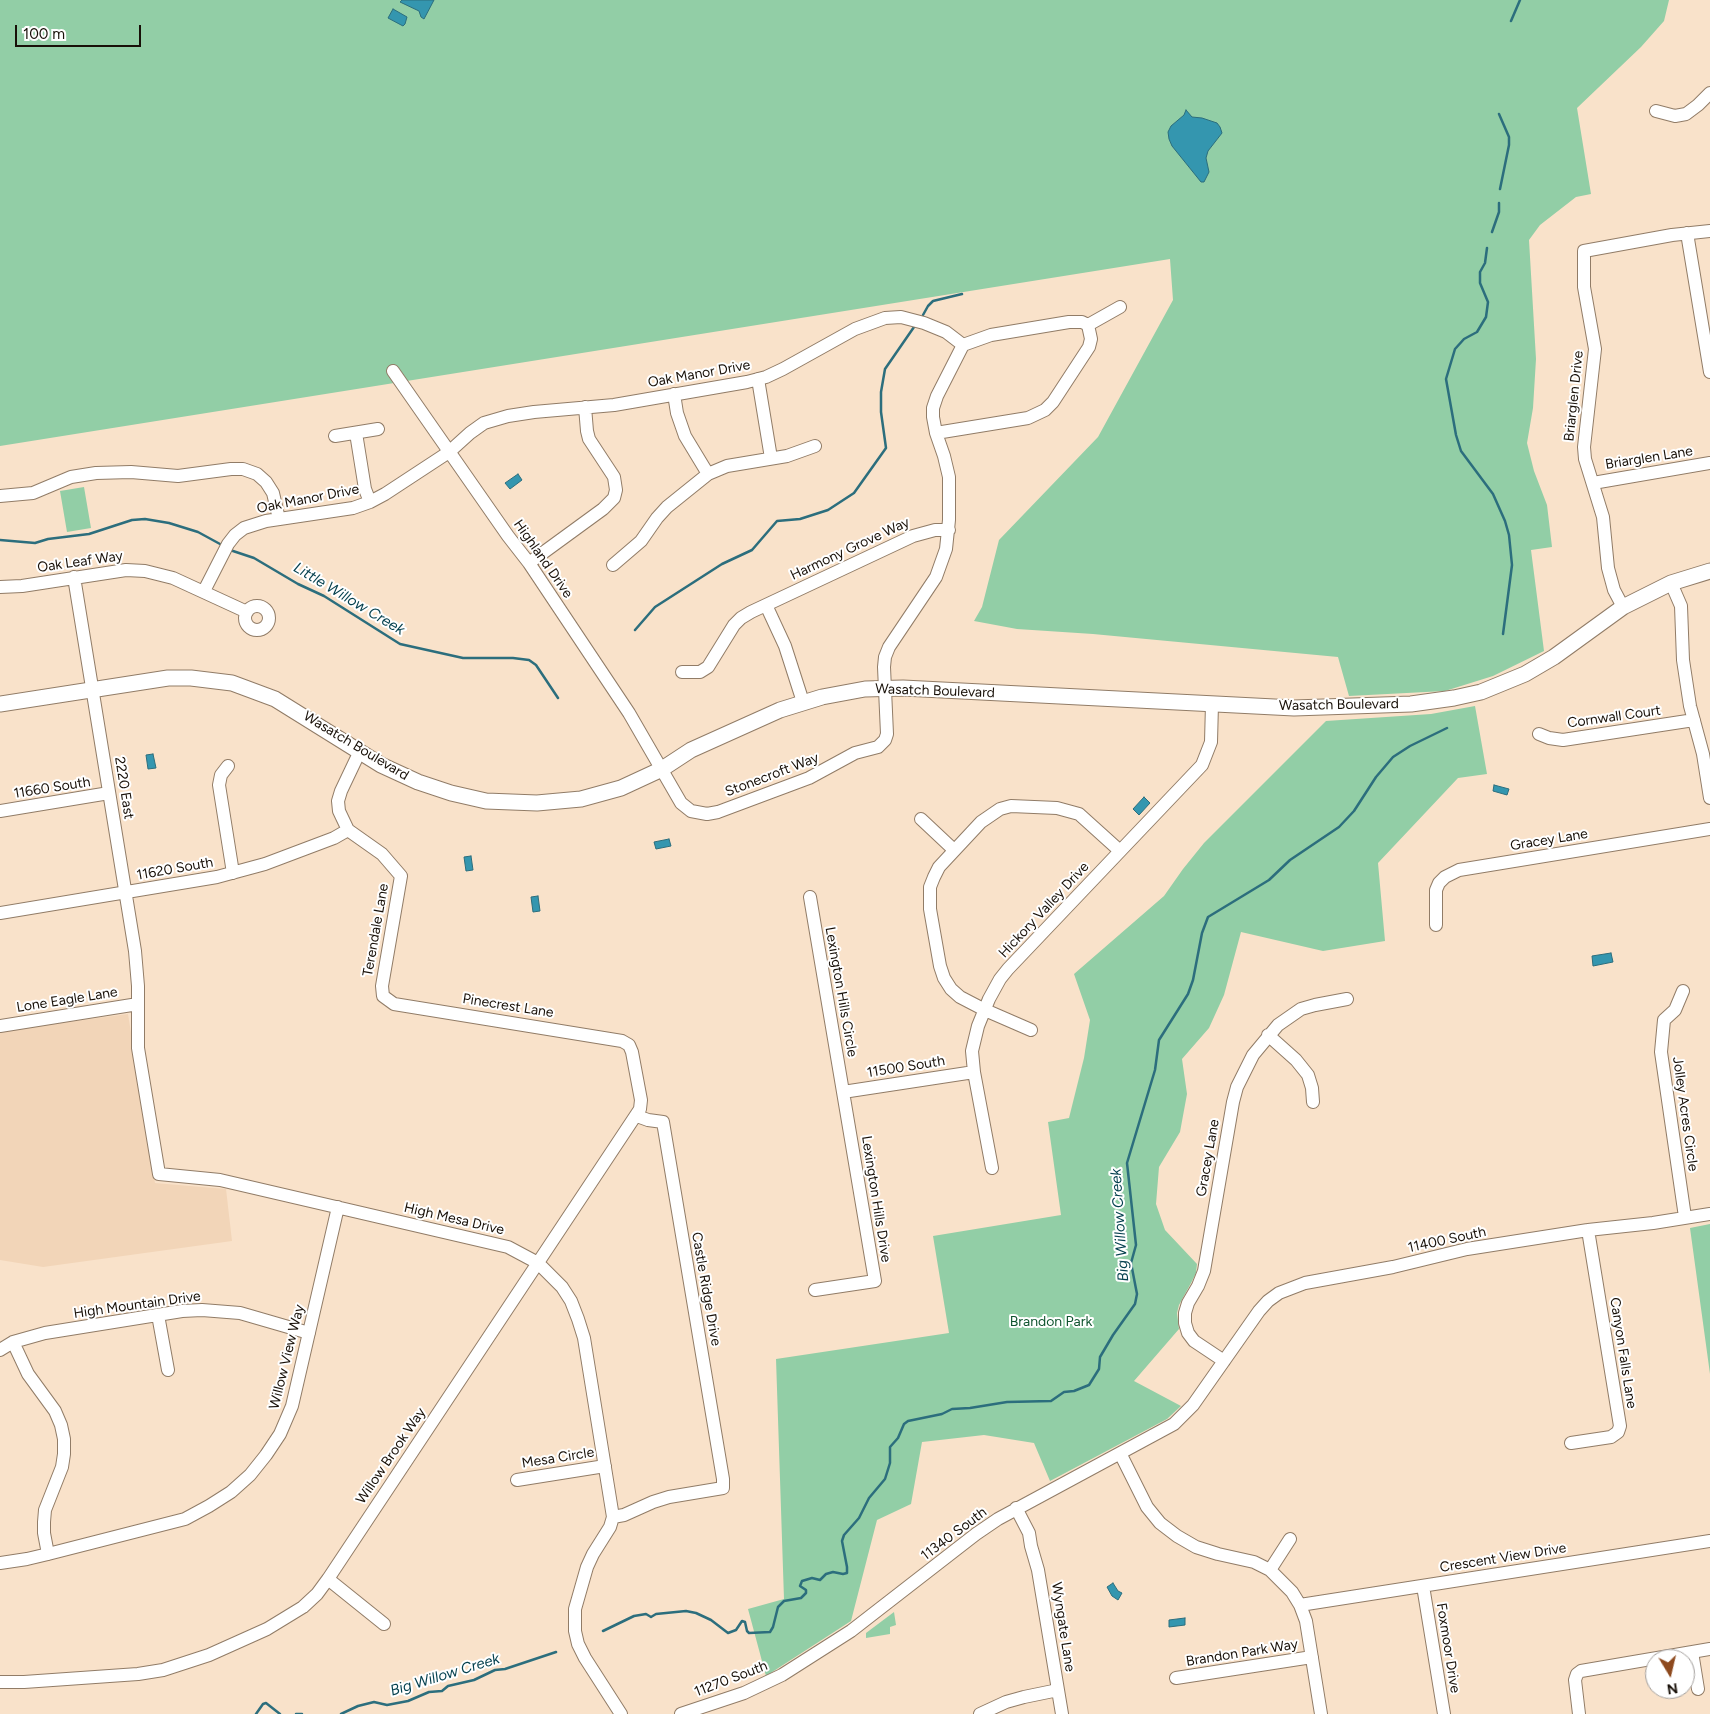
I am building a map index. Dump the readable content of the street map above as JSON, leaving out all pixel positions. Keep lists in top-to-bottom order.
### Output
{
  "streets": {
    "main road": ["Wasatch Boulevard"],
    "street": [
      "Oak Manor Drive",
      "Briarglen Drive",
      "Briarglen Lane",
      "Harmony Grove Way",
      "Highland Drive",
      "Oak Leaf Way",
      "Cornwall Court",
      "Stonecroft Way",
      "11660 South",
      "2220 East",
      "Gracey Lane",
      "11620 South",
      "Hickory Valley Drive",
      "Terendale Lane",
      "Lexington Hills Circle",
      "Lone Eagle Lane",
      "Pinecrest Lane",
      "11500 South",
      "Jolley Acres Circle",
      "Lexington Hills Drive",
      "High Mesa Drive",
      "11400 South",
      "Castle Ridge Drive",
      "High Mountain Drive",
      "Canyon Falls Lane",
      "Willow View Way",
      "Willow Brook Way",
      "Mesa Circle",
      "11340 South",
      "Crescent View Drive",
      "Wyngate Lane",
      "Foxmoor Drive",
      "Brandon Park Way",
      "11270 South"
    ]
  },
  "crossings": [
    ["Oak Manor Drive", "Highland Drive"],
    ["Oak Manor Drive", "Oak Leaf Way"],
    ["Briarglen Drive", "Briarglen Lane"],
    ["Briarglen Drive", "Wasatch Boulevard"],
    ["Highland Drive", "Wasatch Boulevard"],
    ["Highland Drive", "Stonecroft Way"],
    ["Oak Leaf Way", "2220 East"],
    ["Wasatch Boulevard", "Stonecroft Way"],
    ["Wasatch Boulevard", "2220 East"],
    ["Wasatch Boulevard", "Hickory Valley Drive"],
    ["11660 South", "2220 East"],
    ["2220 East", "11620 South"],
    ["2220 East", "High Mesa Drive"],
    ["Gracey Lane", "11400 South"],
    ["11620 South", "Terendale Lane"],
    ["11620 South", "High Mesa Drive"],
    ["Hickory Valley Drive", "11500 South"],
    ["Terendale Lane", "Pinecrest Lane"],
    ["Lexington Hills Circle", "11500 South"],
    ["Lexington Hills Circle", "Lexington Hills Drive"],
    ["Lone Eagle Lane", "High Mesa Drive"],
    ["Pinecrest Lane", "Willow Brook Way"],
    ["11500 South", "Lexington Hills Drive"],
    ["Jolley Acres Circle", "11400 South"],
    ["High Mesa Drive", "Castle Ridge Drive"],
    ["High Mesa Drive", "Willow View Way"],
    ["High Mesa Drive", "Willow Brook Way"],
    ["High Mesa Drive", "Mesa Circle"],
    ["11400 South", "Canyon Falls Lane"],
    ["11400 South", "11340 South"],
    ["Castle Ridge Drive", "Willow Brook Way"],
    ["High Mountain Drive", "Willow View Way"],
    ["11340 South", "Wyngate Lane"],
    ["11340 South", "11270 South"],
    ["Crescent View Drive", "Foxmoor Drive"]
  ],
  "water": ["Little Willow Creek", "Big Willow Creek"],
  "parks": ["Brandon Park"],
  "scale_bar": "100 m",
  "north": "bottom"
}
